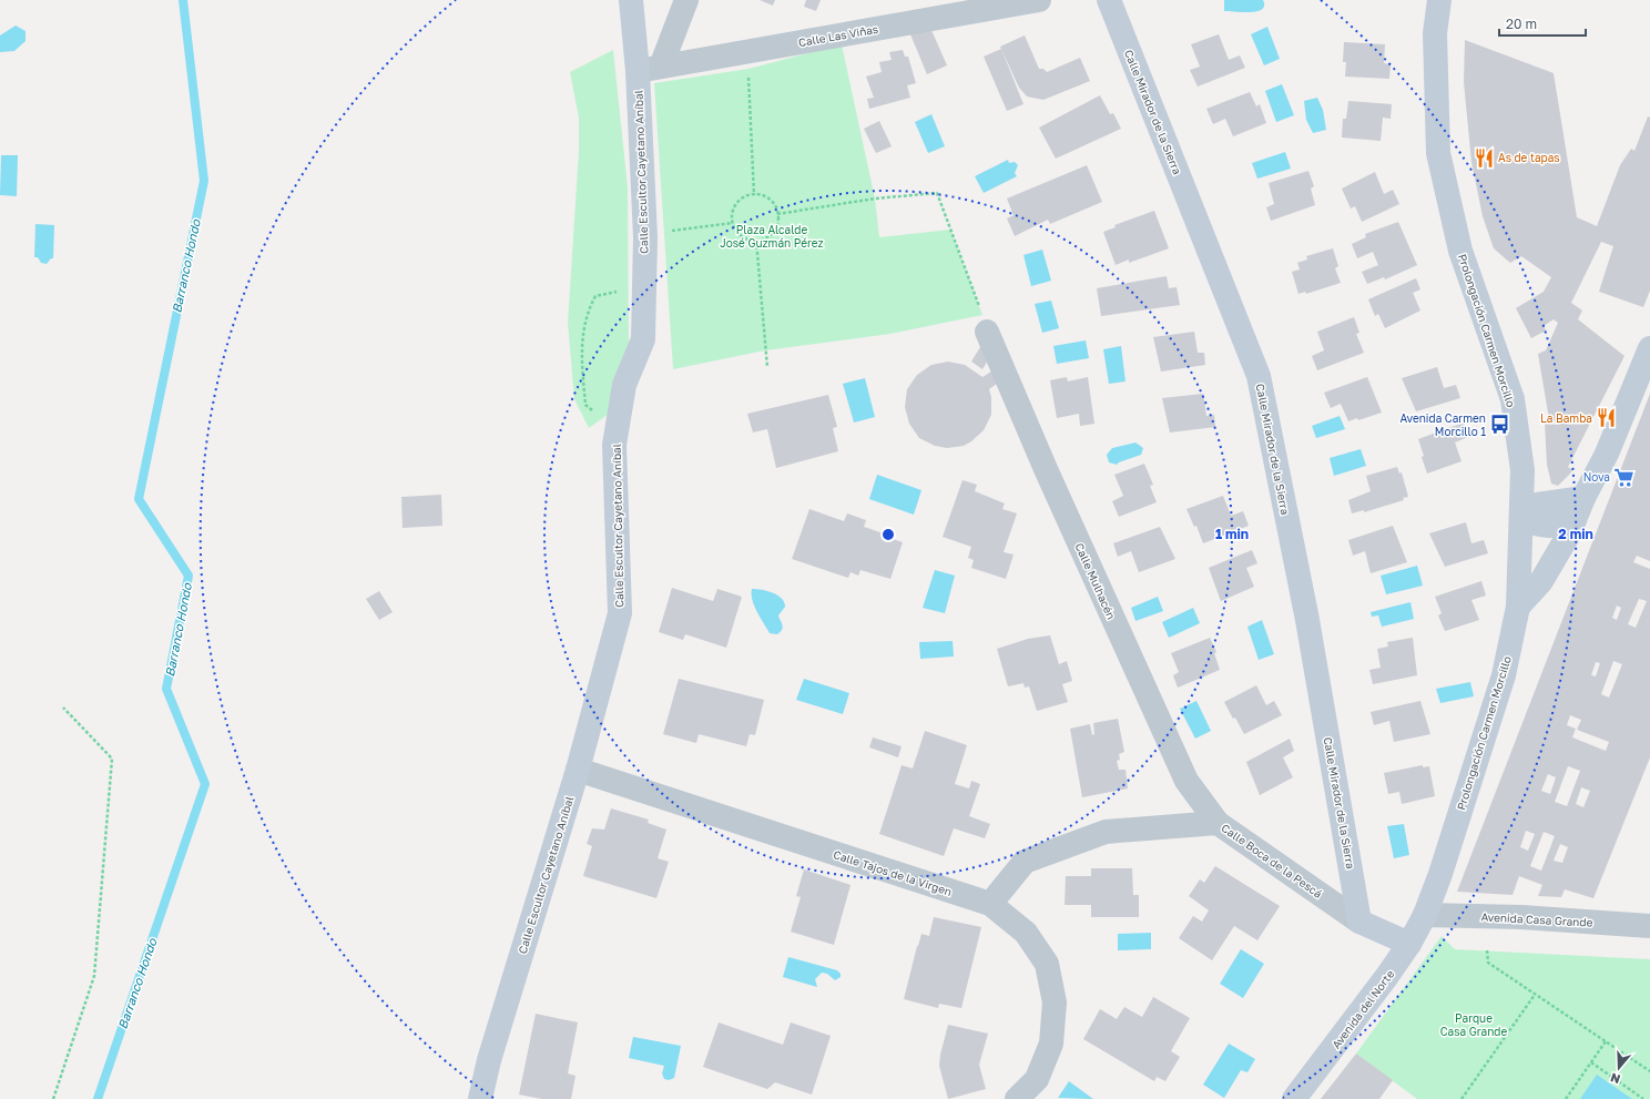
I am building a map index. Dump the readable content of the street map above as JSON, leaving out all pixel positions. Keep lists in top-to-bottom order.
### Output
{
  "streets": {
    "street": [
      "Calle Las Viñas",
      "Calle Mirador de la Sierra",
      "Calle Escultor Cayetano Aníbal",
      "Prolongación Carmen Morcillo",
      "Calle Mulhacén",
      "Calle Boca de la Pescá",
      "Calle Tajos de la Virgen",
      "Avenida Casa Grande",
      "Avenida del Norte"
    ]
  },
  "crossings": [
    ["Calle Las Viñas", "Calle Escultor Cayetano Aníbal"],
    ["Calle Mirador de la Sierra", "Calle Boca de la Pescá"],
    ["Calle Escultor Cayetano Aníbal", "Calle Tajos de la Virgen"],
    ["Prolongación Carmen Morcillo", "Avenida Casa Grande"],
    ["Prolongación Carmen Morcillo", "Avenida del Norte"],
    ["Calle Mulhacén", "Calle Boca de la Pescá"],
    ["Calle Boca de la Pescá", "Calle Tajos de la Virgen"],
    ["Calle Boca de la Pescá", "Avenida del Norte"],
    ["Avenida Casa Grande", "Avenida del Norte"]
  ],
  "water": ["Barranco Hondo"],
  "parks": ["Plaza Alcalde José Guzmán Pérez", "Parque Casa Grande"],
  "places": {
    "restaurant": ["As de tapas", "La Bamba"],
    "bus stop": ["Avenida Carmen Morcillo 1"],
    "supermarket": ["Nova"]
  },
  "scale_bar": "20 m",
  "north": "bottom",
  "rings": ["1 min", "2 min"]
}
